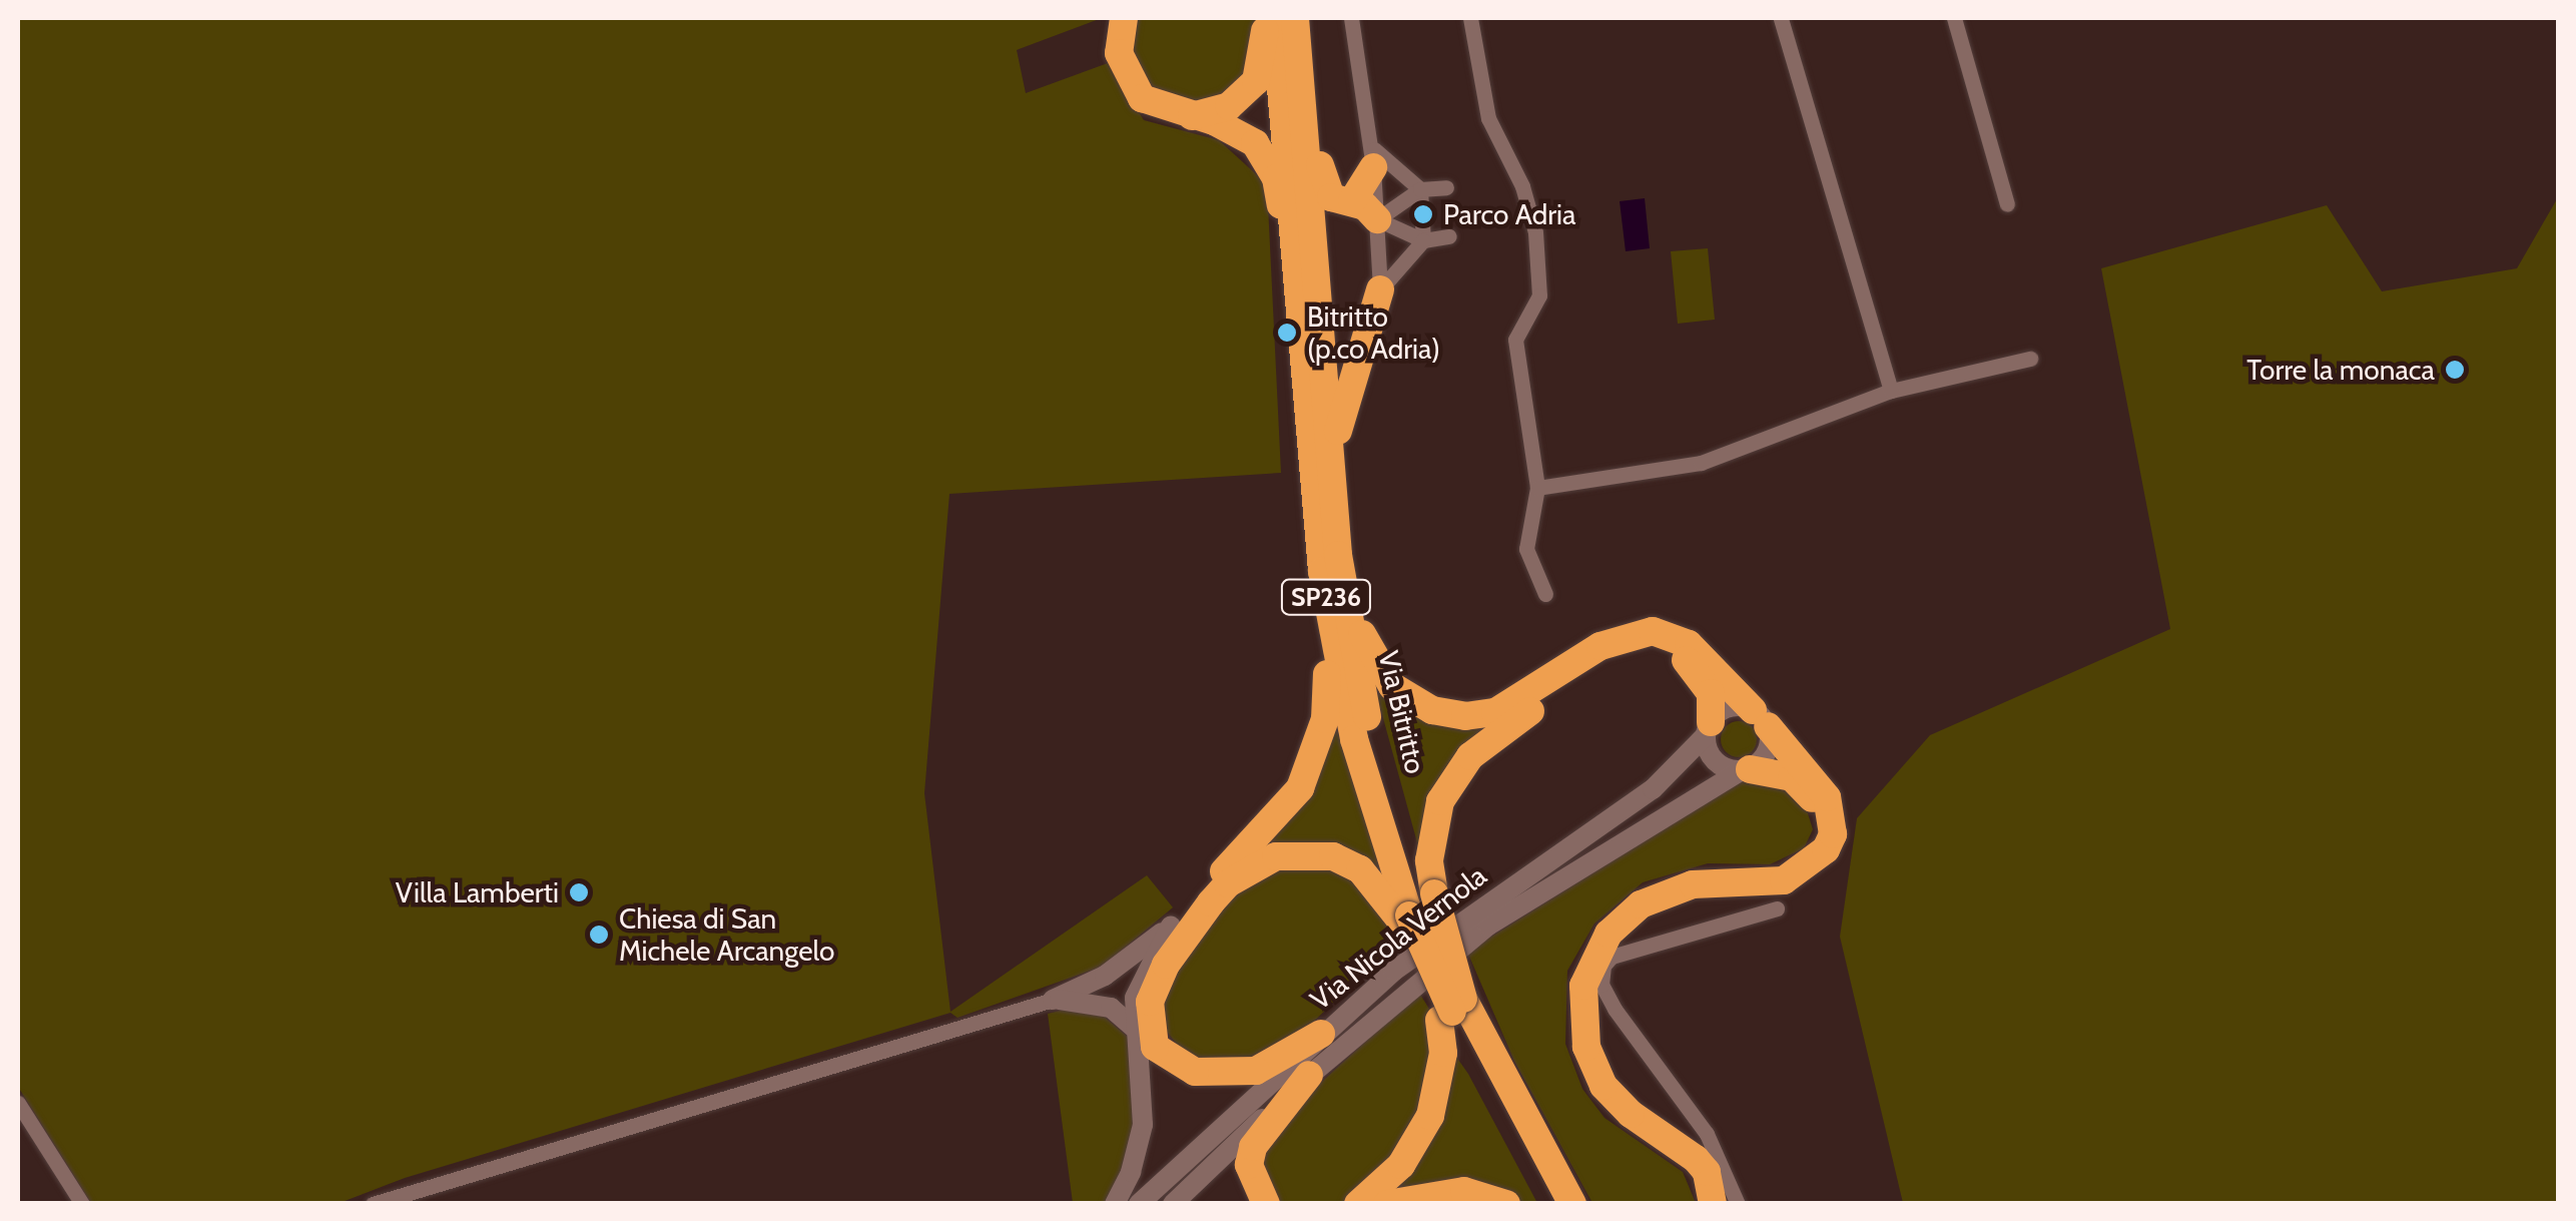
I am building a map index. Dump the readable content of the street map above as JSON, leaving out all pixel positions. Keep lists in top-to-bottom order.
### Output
{
  "streets": {
    "highway": ["SP236", "Via Bitritto"],
    "main road": ["Via Nicola Vernola"]
  },
  "places": [
    "Parco Adria",
    "Bitritto (p.co Adria)",
    "Torre la monaca",
    "Villa Lamberti",
    "Chiesa di San Michele Arcangelo"
  ]
}
